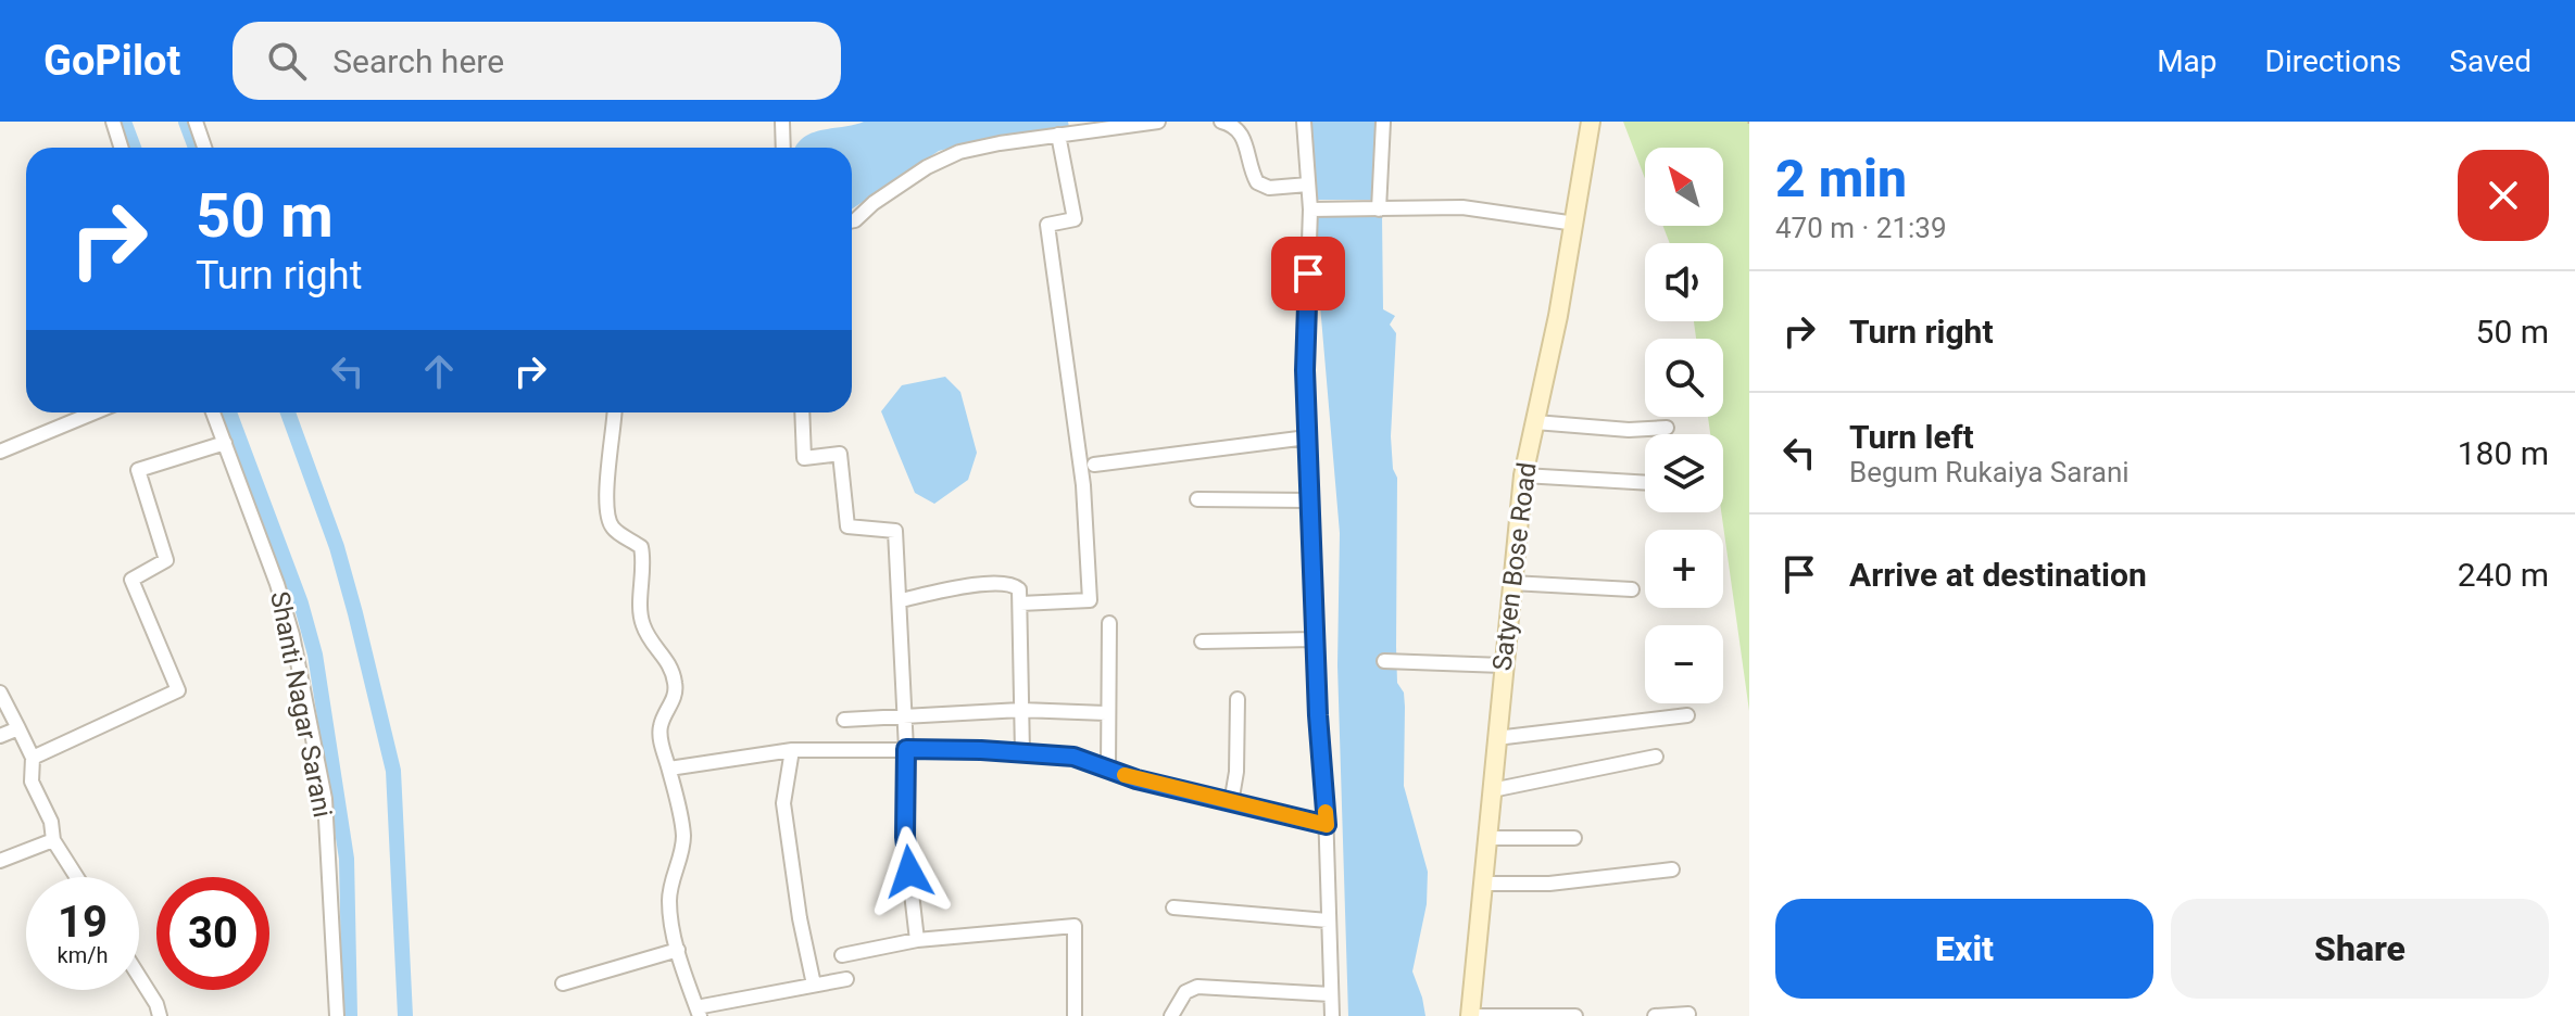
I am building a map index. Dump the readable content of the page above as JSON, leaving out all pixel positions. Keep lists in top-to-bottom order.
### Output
{
  "streets": {
    "main road": ["Satyen Bose Road"],
    "street": ["Shanti Nagar Sarani"]
  },
  "north": "top left",
  "page": {
    "header": "GoPilot",
    "search": "Search here",
    "nav": ["Map", "Directions", "Saved"],
    "heading": ["2 min", "470 m · 21:39"],
    "map_buttons": ["+", "−"],
    "turn": ["50 m", "Turn right"],
    "list": [
      {
        "name": "Turn right",
        "value": "50 m"
      },
      {
        "name": "Turn left",
        "note": "Begum Rukaiya Sarani",
        "value": "180 m"
      },
      {
        "name": "Arrive at destination",
        "value": "240 m"
      }
    ],
    "speed": "19 km/h",
    "limit": "30",
    "buttons": ["Exit", "Share"]
  }
}
